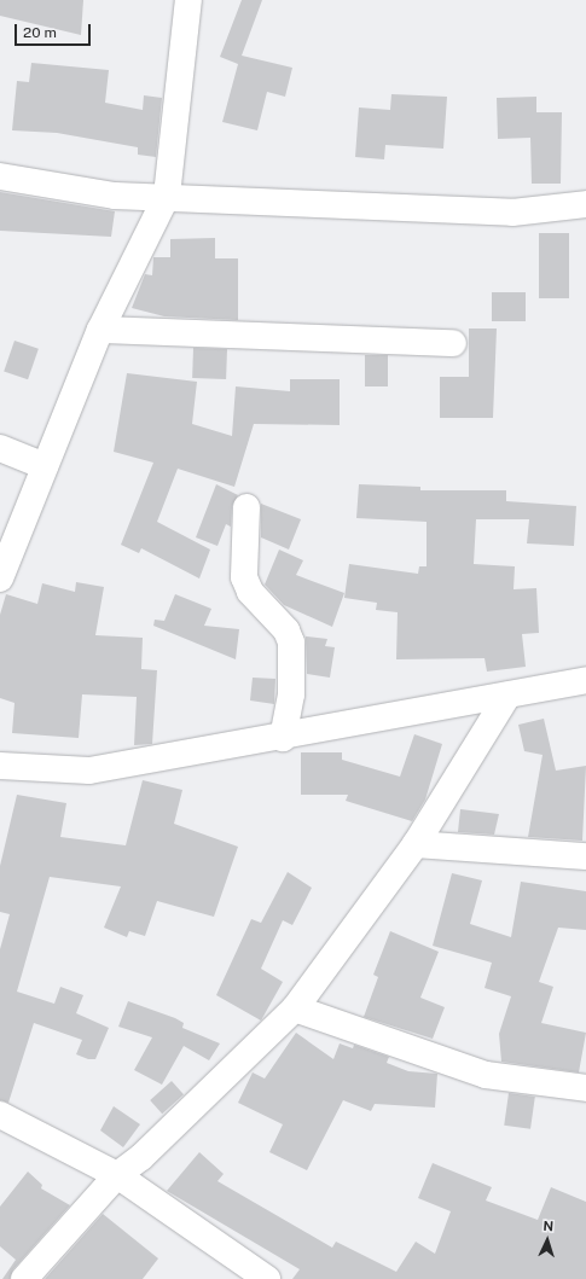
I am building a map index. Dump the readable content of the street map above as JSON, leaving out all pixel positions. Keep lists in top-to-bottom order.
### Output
{
  "scale_bar": "20 m",
  "north": "top"
}
